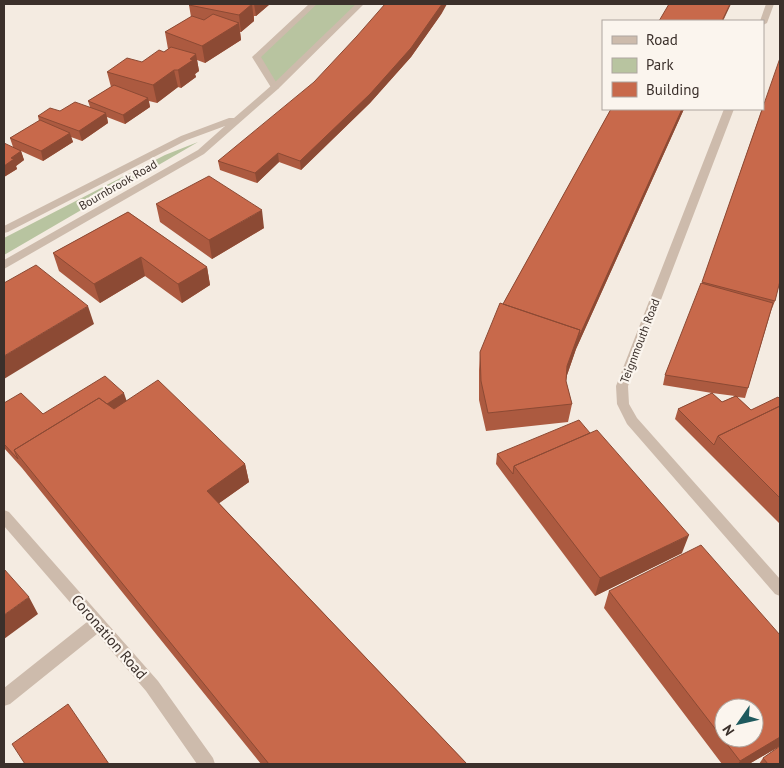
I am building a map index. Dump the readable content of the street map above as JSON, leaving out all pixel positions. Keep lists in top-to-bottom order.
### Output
{
  "streets": {
    "street": ["Bournbrook Road", "Teignmouth Road", "Coronation Road"]
  },
  "legend": ["Road", "Park", "Building"],
  "north": "bottom left"
}
